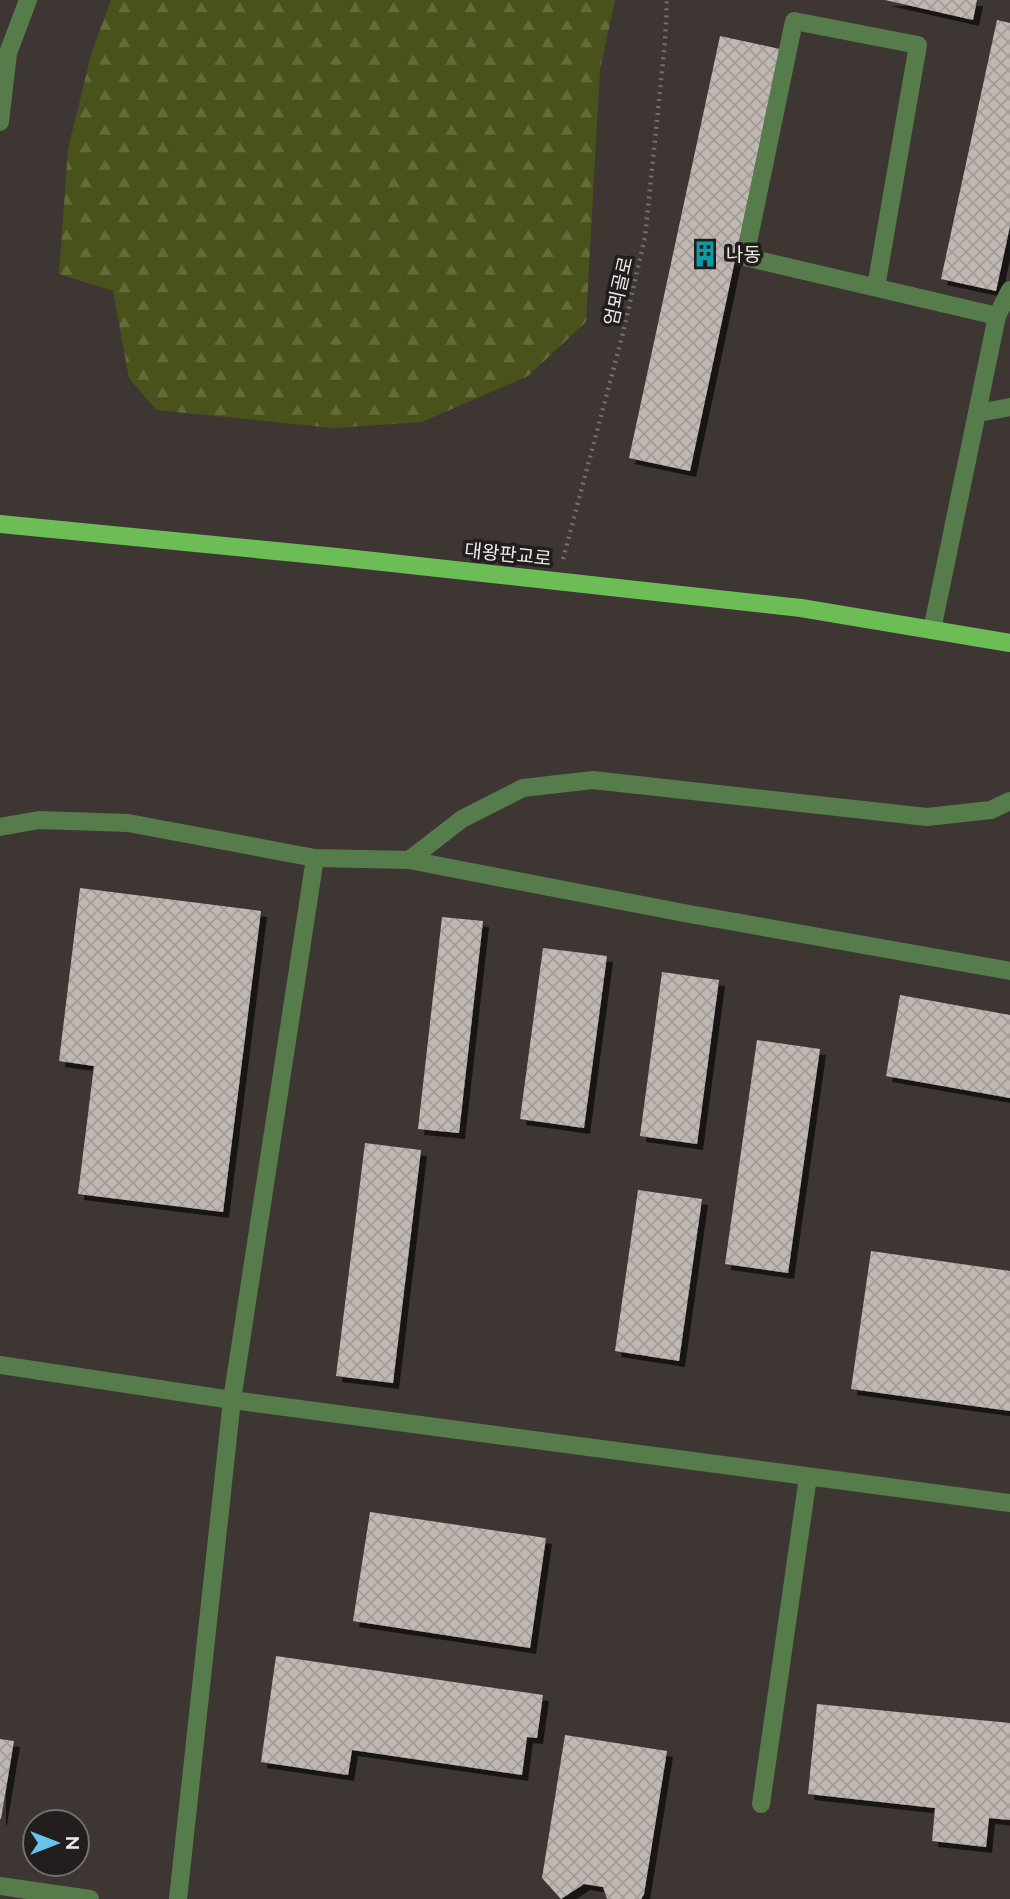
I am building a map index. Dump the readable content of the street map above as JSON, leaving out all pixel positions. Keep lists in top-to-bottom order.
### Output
{
  "streets": {
    "main road": ["대왕판교로"],
    "path": ["엄뫼골로"]
  },
  "crossings": [
    ["엄뫼골로", "대왕판교로"]
  ],
  "places": {
    "building": ["나동"]
  },
  "north": "right"
}
